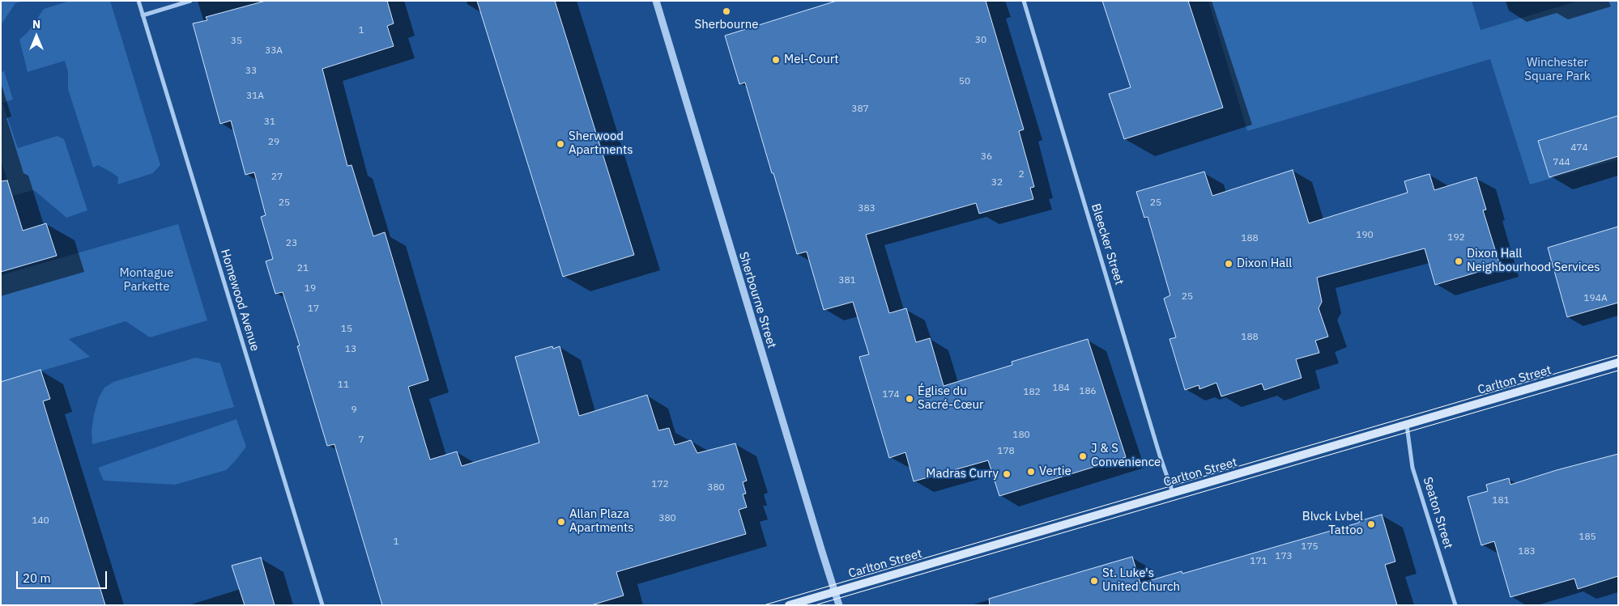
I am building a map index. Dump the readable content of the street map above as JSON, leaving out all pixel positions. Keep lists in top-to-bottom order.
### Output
{
  "streets": {
    "main road": ["Carlton Street"],
    "street": [
      "Bleecker Street",
      "Homewood Avenue",
      "Sherbourne Street",
      "Seaton Street"
    ]
  },
  "crossings": [
    ["Bleecker Street", "Carlton Street"],
    ["Sherbourne Street", "Carlton Street"],
    ["Carlton Street", "Seaton Street"]
  ],
  "parks": ["Winchester Square Park", "Montague Parkette"],
  "places": [
    "Sherbourne",
    "Mel-Court",
    "Sherwood Apartments",
    "Dixon Hall Neighbourhood Services",
    "Dixon Hall",
    "Église du Sacré-Cœur",
    "J & S Convenience",
    "Vertie",
    "Madras Curry",
    "Allan Plaza Apartments",
    "Blvck Lvbel Tattoo",
    "St. Luke's United Church"
  ],
  "house_numbers": [
    "1",
    "30",
    "35",
    "33A",
    "33",
    "50",
    "31A",
    "387",
    "31",
    "29",
    "474",
    "36",
    "744",
    "2",
    "27",
    "32",
    "25",
    "25",
    "383",
    "190",
    "192",
    "188",
    "23",
    "21",
    "381",
    "19",
    "25",
    "194A",
    "17",
    "15",
    "188",
    "13",
    "11",
    "184",
    "186",
    "182",
    "174",
    "9",
    "180",
    "7",
    "178",
    "172",
    "380",
    "181",
    "380",
    "140",
    "185",
    "1",
    "175",
    "183",
    "173",
    "171"
  ],
  "scale_bar": "20 m",
  "north": "top"
}
